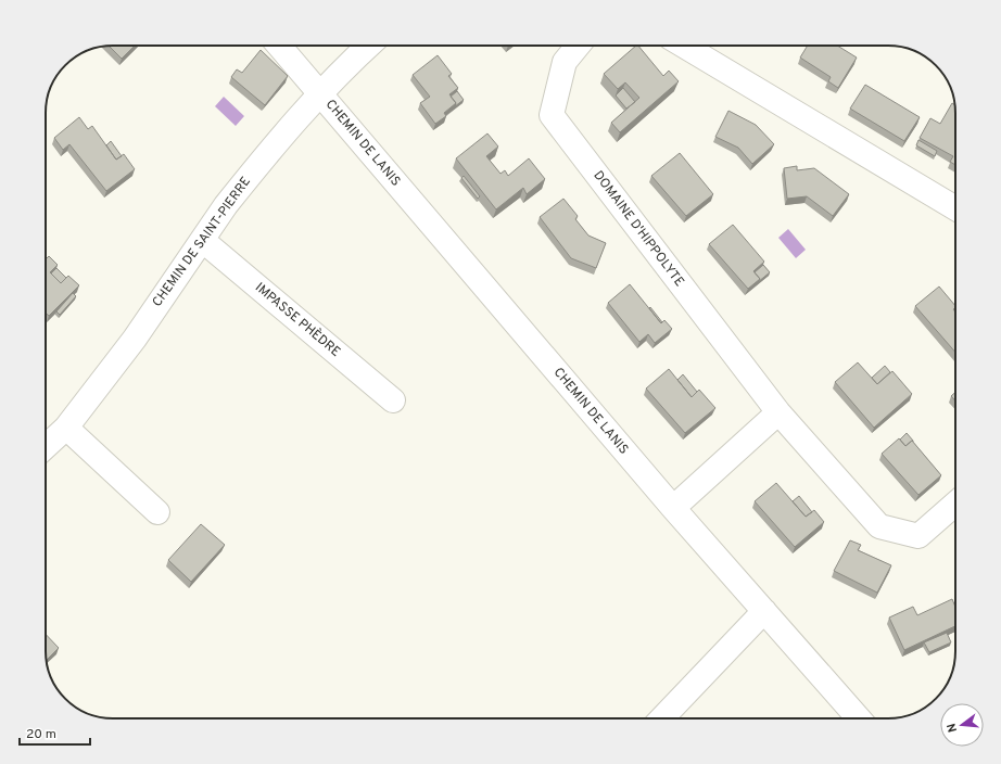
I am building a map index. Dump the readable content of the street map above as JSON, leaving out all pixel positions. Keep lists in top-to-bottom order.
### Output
{
  "streets": {
    "street": [
      "CHEMIN DE LANIS",
      "DOMAINE D'HIPPOLYTE",
      "CHEMIN DE SAINT-PIERRE",
      "IMPASSE PHÈDRE"
    ]
  },
  "crossings": [
    ["CHEMIN DE LANIS", "CHEMIN DE SAINT-PIERRE"],
    ["CHEMIN DE SAINT-PIERRE", "IMPASSE PHÈDRE"]
  ],
  "scale_bar": "20 m",
  "north": "left"
}
